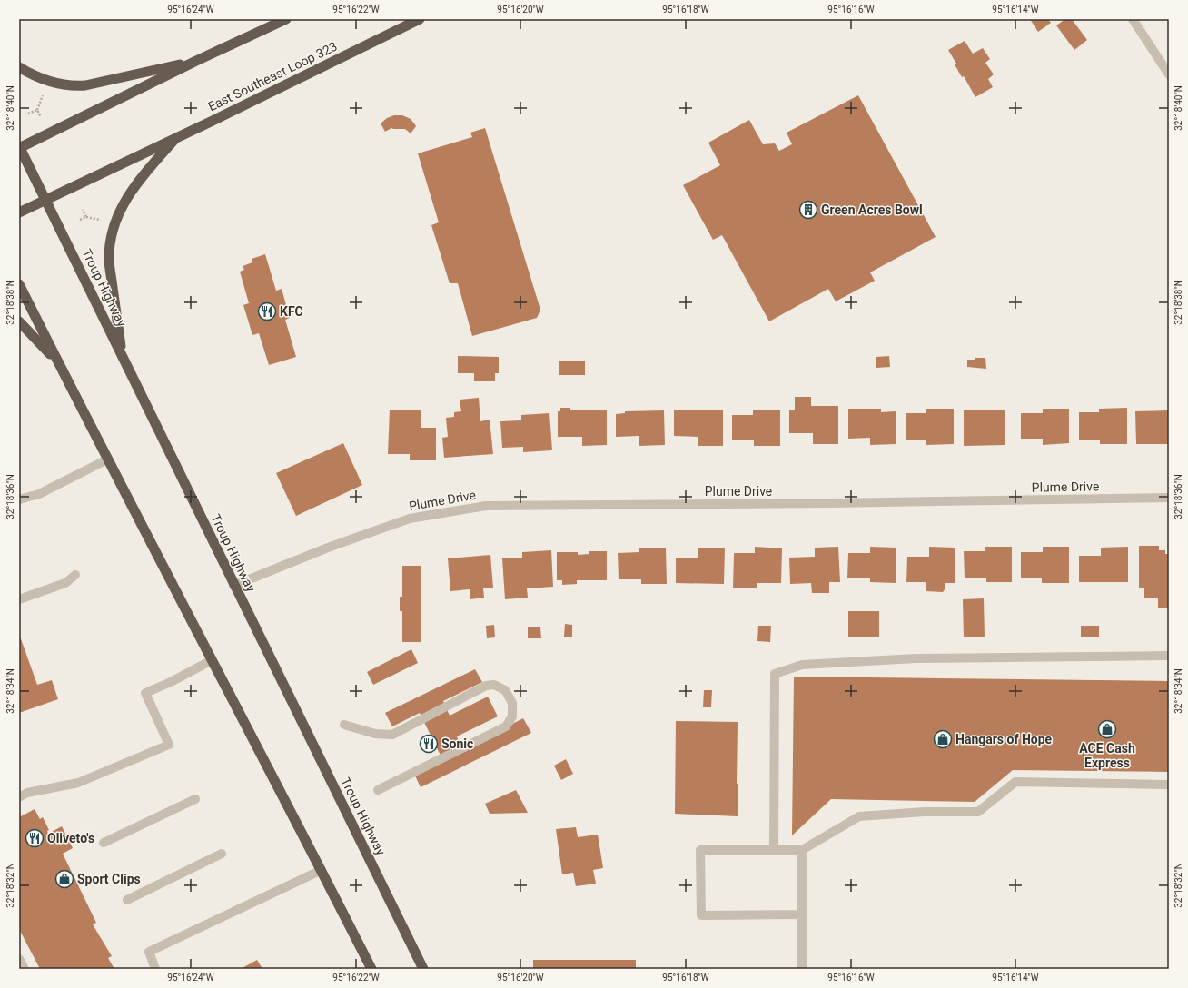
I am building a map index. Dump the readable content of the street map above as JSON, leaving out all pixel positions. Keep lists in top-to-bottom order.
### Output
{
  "streets": {
    "highway": ["East Southeast Loop 323", "Troup Highway"],
    "street": ["Plume Drive"]
  },
  "crossings": [
    ["East Southeast Loop 323", "Troup Highway"],
    ["Troup Highway", "Plume Drive"]
  ],
  "places": {
    "building": ["Green Acres Bowl"],
    "restaurant": ["KFC", "Sonic", "Oliveto's"],
    "shop": ["ACE Cash Express", "Hangars of Hope", "Sport Clips"]
  },
  "coordinates": [
    "95°16'24\"W",
    "95°16'22\"W",
    "95°16'20\"W",
    "95°16'18\"W",
    "95°16'16\"W",
    "95°16'14\"W",
    "32°18'40\"N",
    "32°18'38\"N",
    "32°18'36\"N",
    "32°18'34\"N",
    "32°18'32\"N"
  ]
}
